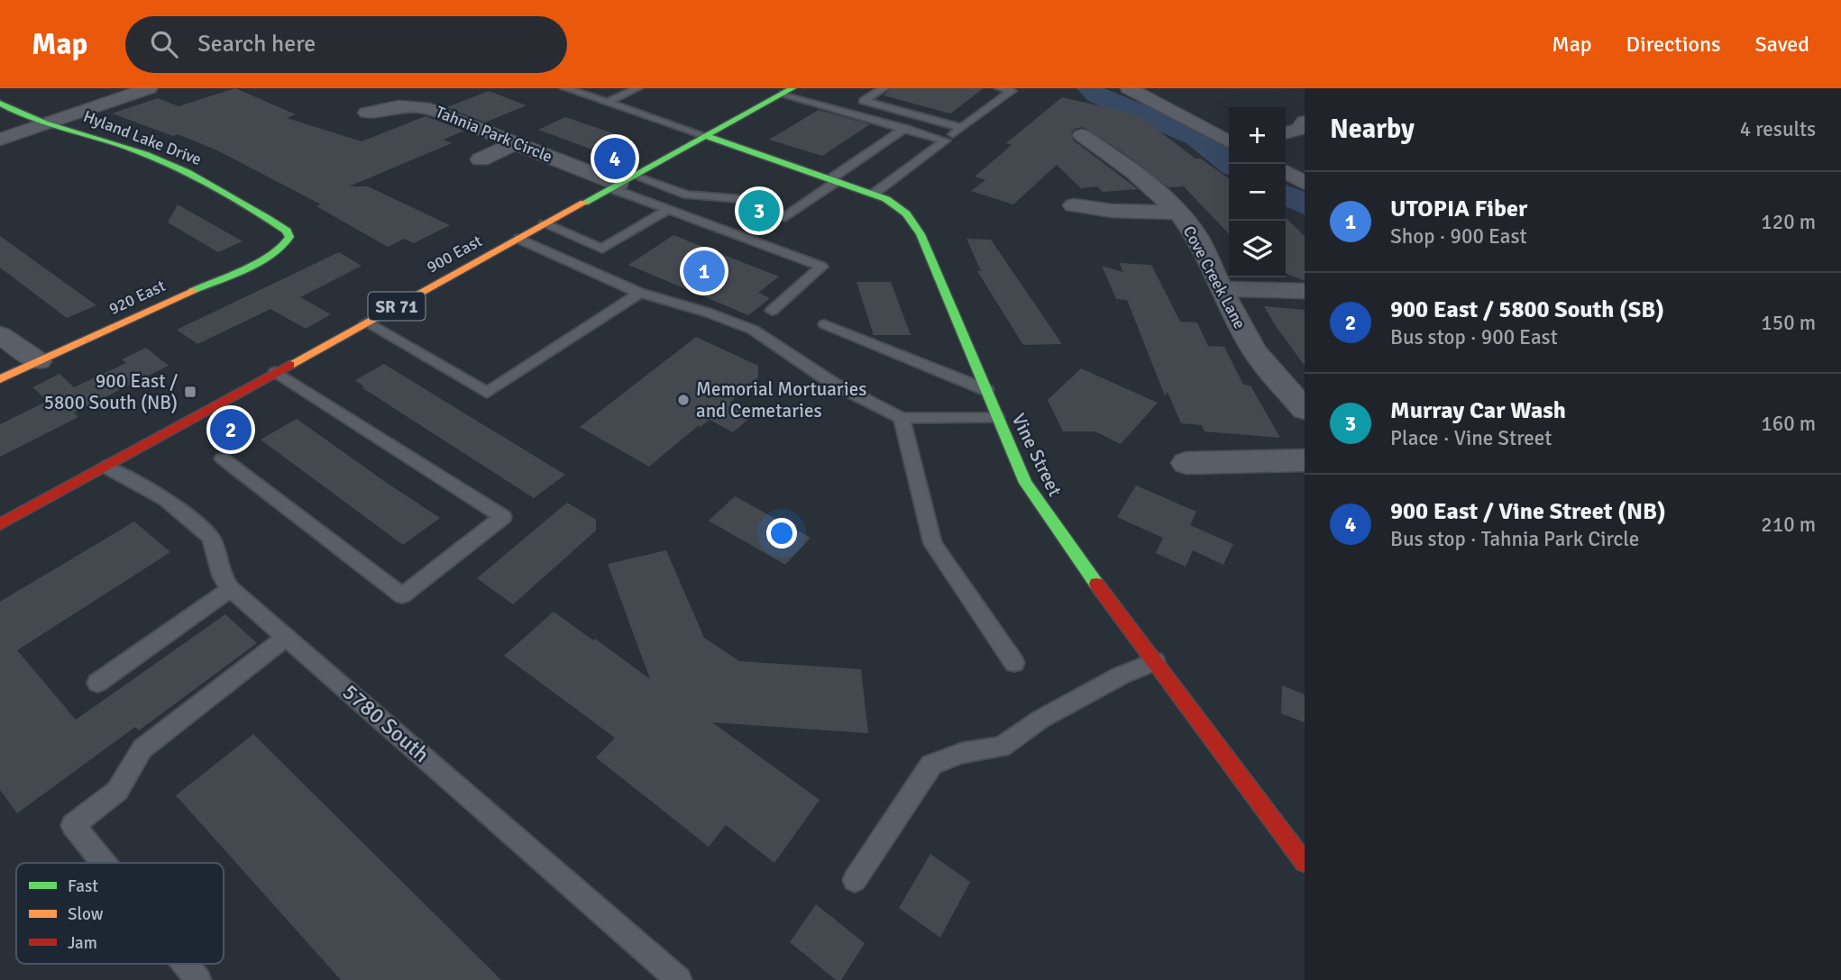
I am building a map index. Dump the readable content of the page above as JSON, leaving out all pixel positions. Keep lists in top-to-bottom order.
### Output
{
  "streets": {
    "street": [
      "Tahnia Park Circle",
      "Hyland Lake Drive",
      "900 East",
      "Cove Creek Lane",
      "920 East",
      "SR 71",
      "Vine Street"
    ],
    "lane": ["5780 South"]
  },
  "crossings": [
    ["Tahnia Park Circle", "900 East"],
    ["Hyland Lake Drive", "920 East"],
    ["900 East", "Vine Street"],
    ["900 East", "5780 South"]
  ],
  "places": {
    "transit": ["900 East / 5800 South (NB)"],
    "other": ["Memorial Mortuaries and Cemetaries"]
  },
  "legend": ["Fast", "Slow", "Jam"],
  "page": {
    "header": "Map",
    "search": "Search here",
    "nav": ["Map", "Directions", "Saved"],
    "heading": ["Nearby", "4 results"],
    "map_buttons": ["+", "−"],
    "pins": [
      "4",
      "3",
      "1",
      "2"
    ],
    "list": [
      {
        "mark": "1",
        "name": "UTOPIA Fiber",
        "note": "Shop · 900 East",
        "value": "120 m"
      },
      {
        "mark": "2",
        "name": "900 East / 5800 South (SB)",
        "note": "Bus stop · 900 East",
        "value": "150 m"
      },
      {
        "mark": "3",
        "name": "Murray Car Wash",
        "note": "Place · Vine Street",
        "value": "160 m"
      },
      {
        "mark": "4",
        "name": "900 East / Vine Street (NB)",
        "note": "Bus stop · Tahnia Park Circle",
        "value": "210 m"
      }
    ]
  }
}
